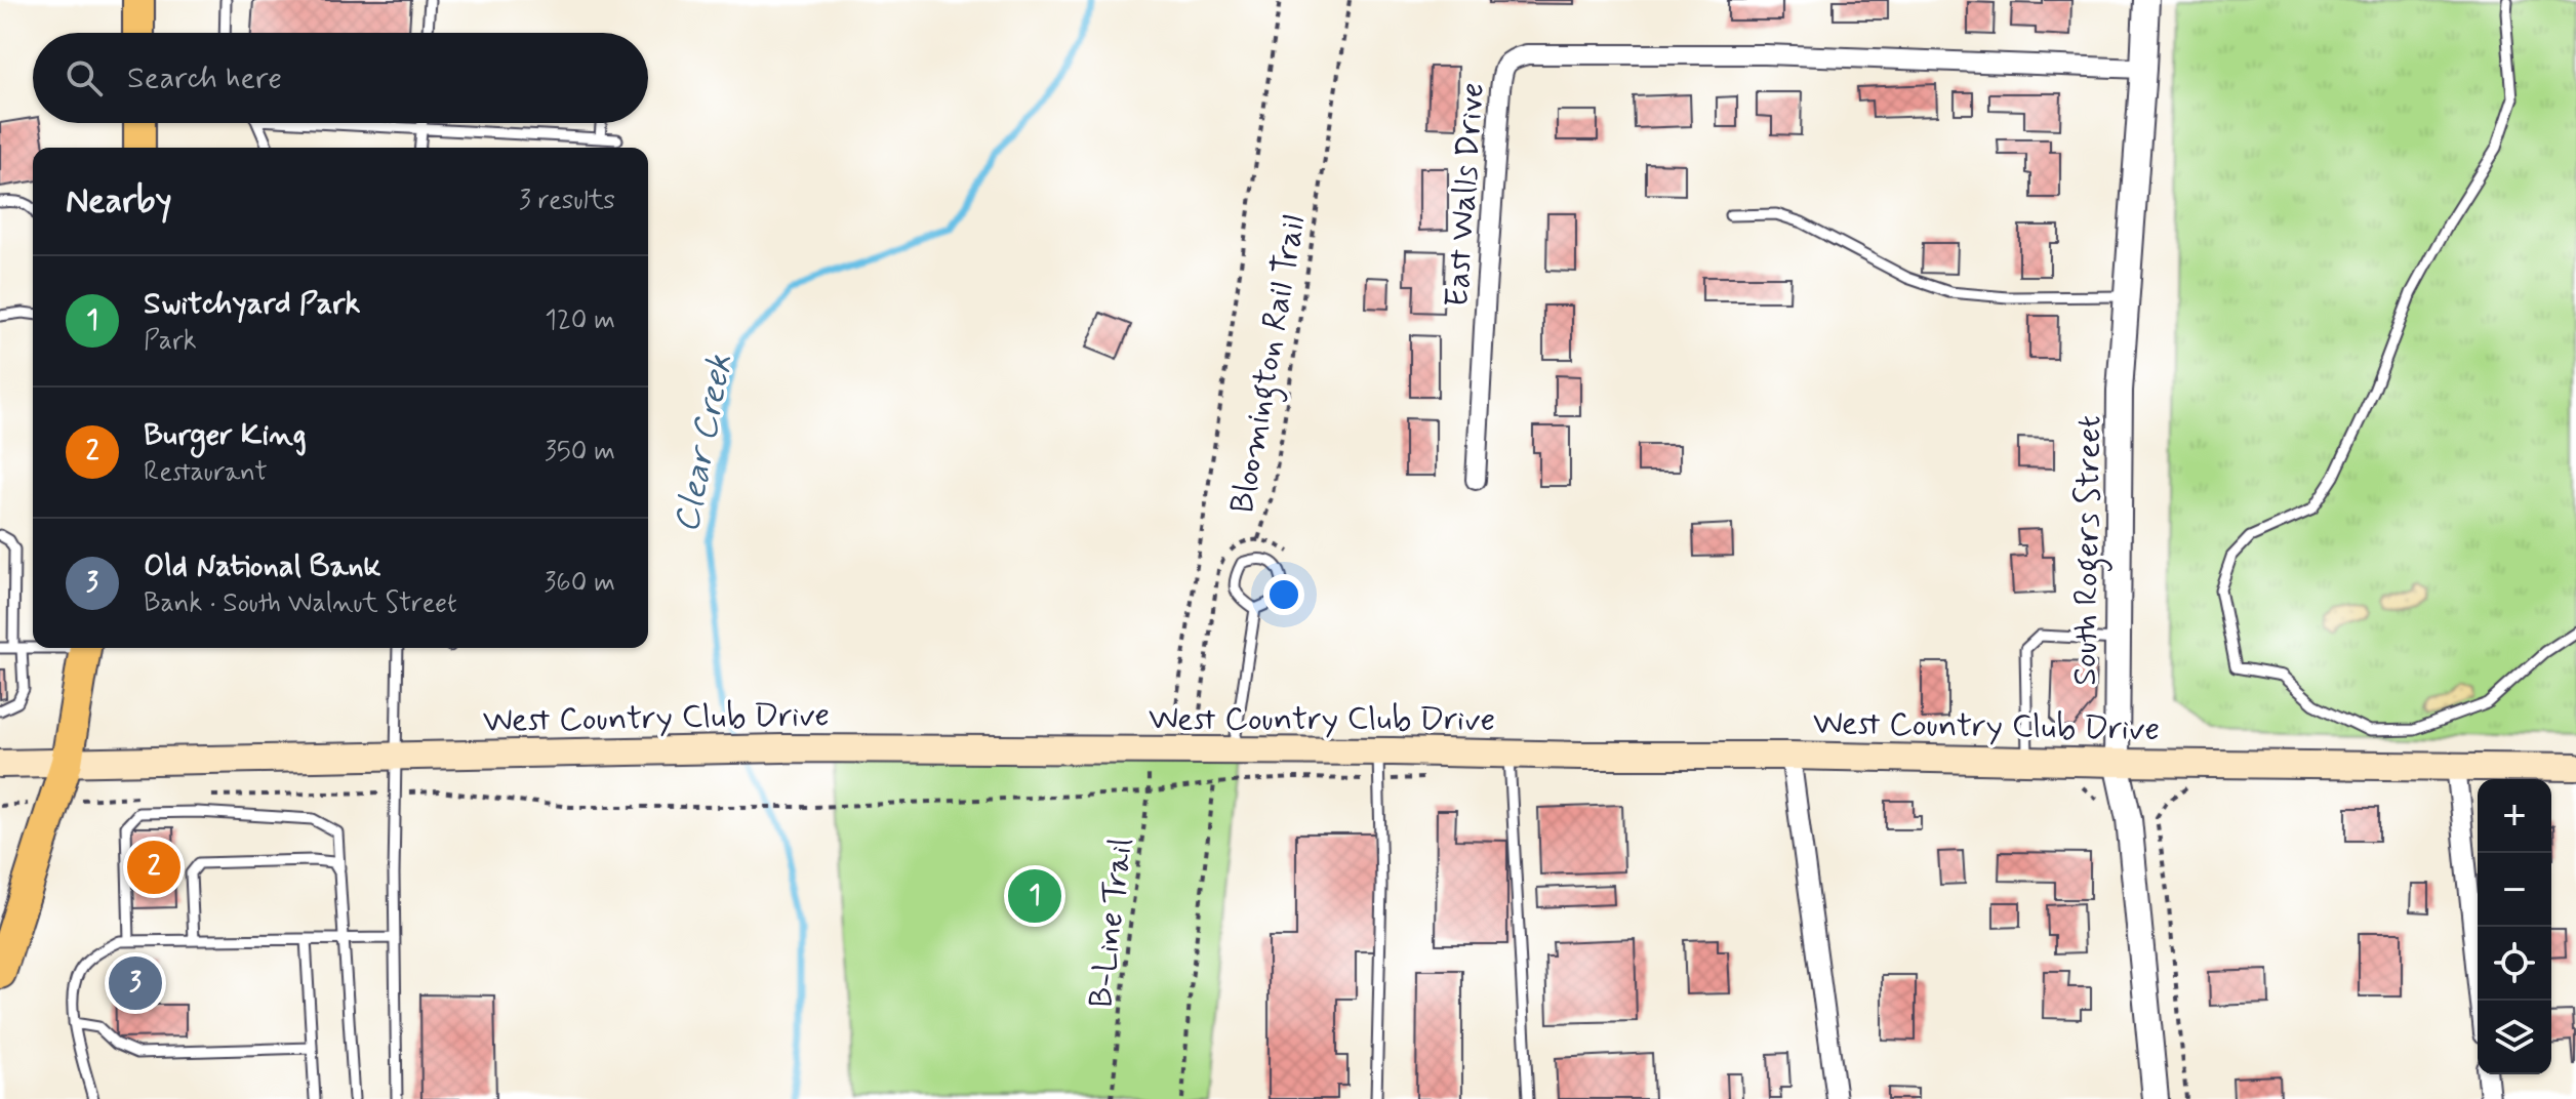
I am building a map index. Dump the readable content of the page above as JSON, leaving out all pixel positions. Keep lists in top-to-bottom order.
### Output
{
  "streets": {
    "main road": ["West Country Club Drive"],
    "street": ["East Walls Drive", "South Rogers Street"],
    "path": ["Bloomington Rail Trail", "B-Line Trail"]
  },
  "crossings": [
    ["East Walls Drive", "South Rogers Street"],
    ["South Rogers Street", "West Country Club Drive"],
    ["West Country Club Drive", "B-Line Trail"]
  ],
  "water": ["Clear Creek"],
  "page": {
    "search": "Search here",
    "heading": ["Nearby", "3 results"],
    "list": [
      {
        "mark": "1",
        "name": "Switchyard Park",
        "note": "Park",
        "value": "120 m"
      },
      {
        "mark": "2",
        "name": "Burger King",
        "note": "Restaurant",
        "value": "350 m"
      },
      {
        "mark": "3",
        "name": "Old National Bank",
        "note": "Bank · South Walnut Street",
        "value": "360 m"
      }
    ],
    "map_buttons": ["+", "−"],
    "pins": ["2", "1", "3"]
  }
}
